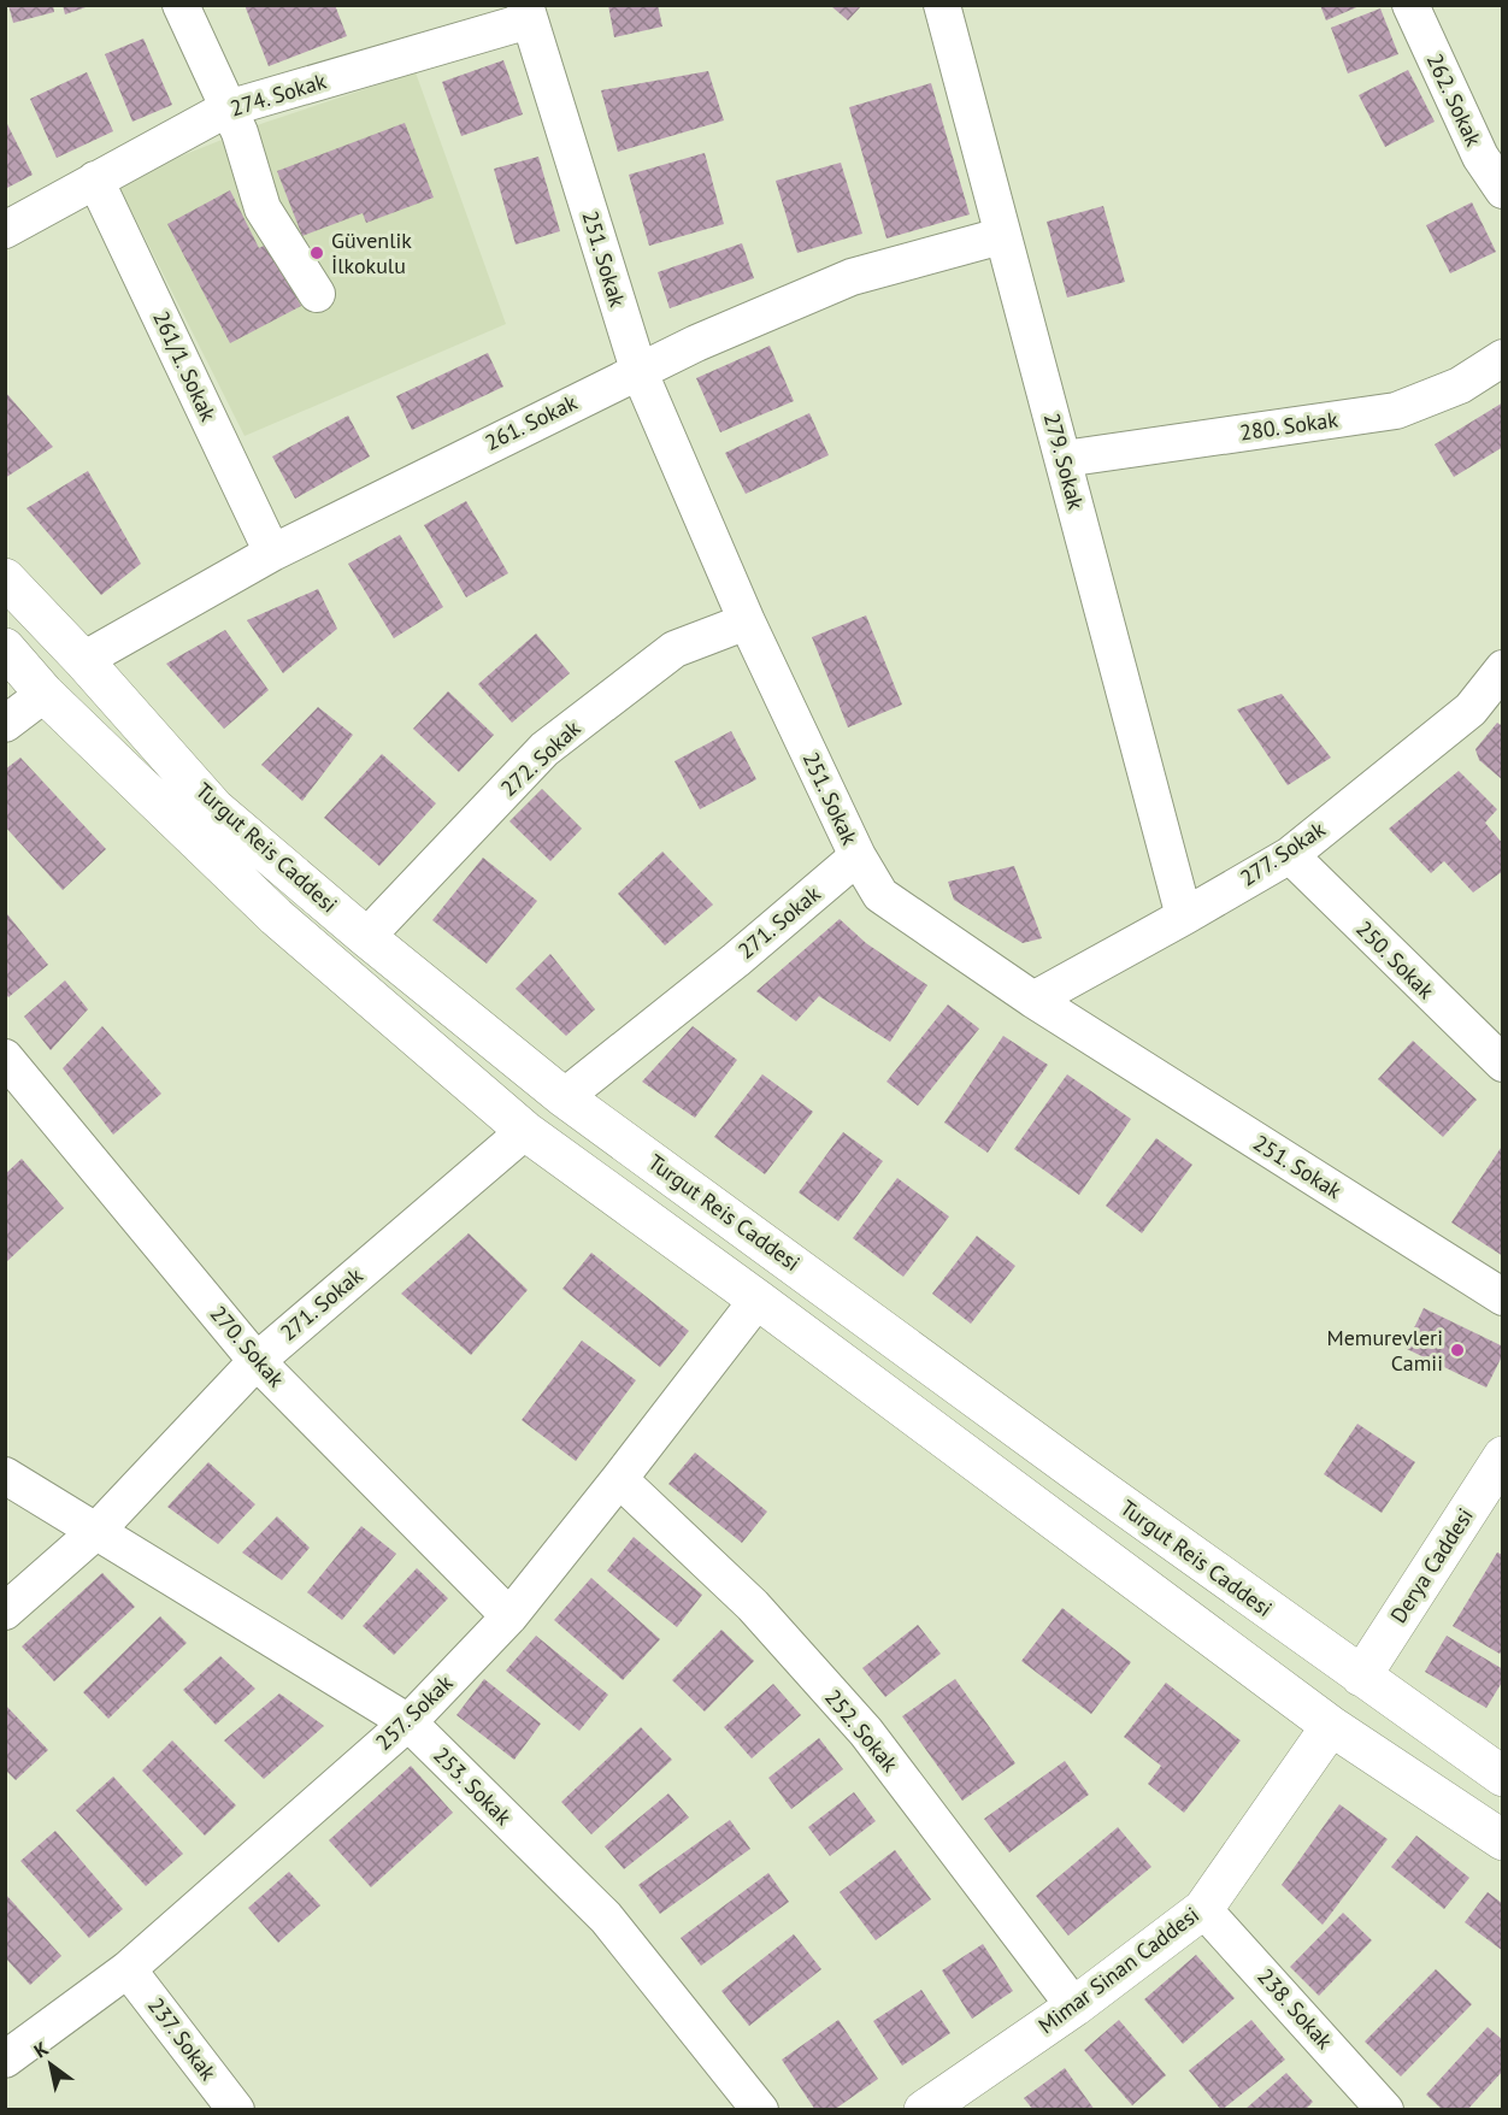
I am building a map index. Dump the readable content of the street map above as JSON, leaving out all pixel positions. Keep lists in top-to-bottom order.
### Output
{
  "streets": {
    "main road": ["Turgut Reis Caddesi", "Derya Caddesi", "Mimar Sinan Caddesi"],
    "street": [
      "274. Sokak",
      "262. Sokak",
      "251. Sokak",
      "261/1. Sokak",
      "261. Sokak",
      "280. Sokak",
      "279. Sokak",
      "272. Sokak",
      "277. Sokak",
      "271. Sokak",
      "250. Sokak",
      "270. Sokak",
      "257. Sokak",
      "252. Sokak",
      "253. Sokak",
      "238. Sokak",
      "237. Sokak"
    ]
  },
  "crossings": [
    ["274. Sokak", "251. Sokak"],
    ["274. Sokak", "261/1. Sokak"],
    ["251. Sokak", "261. Sokak"],
    ["251. Sokak", "272. Sokak"],
    ["251. Sokak", "277. Sokak"],
    ["251. Sokak", "271. Sokak"],
    ["261/1. Sokak", "261. Sokak"],
    ["261. Sokak", "279. Sokak"],
    ["261. Sokak", "Turgut Reis Caddesi"],
    ["280. Sokak", "279. Sokak"],
    ["279. Sokak", "277. Sokak"],
    ["272. Sokak", "Turgut Reis Caddesi"],
    ["Turgut Reis Caddesi", "271. Sokak"],
    ["Turgut Reis Caddesi", "Derya Caddesi"],
    ["Turgut Reis Caddesi", "257. Sokak"],
    ["Turgut Reis Caddesi", "Mimar Sinan Caddesi"],
    ["277. Sokak", "250. Sokak"],
    ["271. Sokak", "270. Sokak"],
    ["271. Sokak", "253. Sokak"],
    ["270. Sokak", "257. Sokak"],
    ["257. Sokak", "252. Sokak"],
    ["257. Sokak", "253. Sokak"],
    ["257. Sokak", "237. Sokak"],
    ["252. Sokak", "Mimar Sinan Caddesi"],
    ["Mimar Sinan Caddesi", "238. Sokak"]
  ],
  "places": ["Güvenlik İlkokulu", "Memurevleri Camii"],
  "north": "top left"
}
